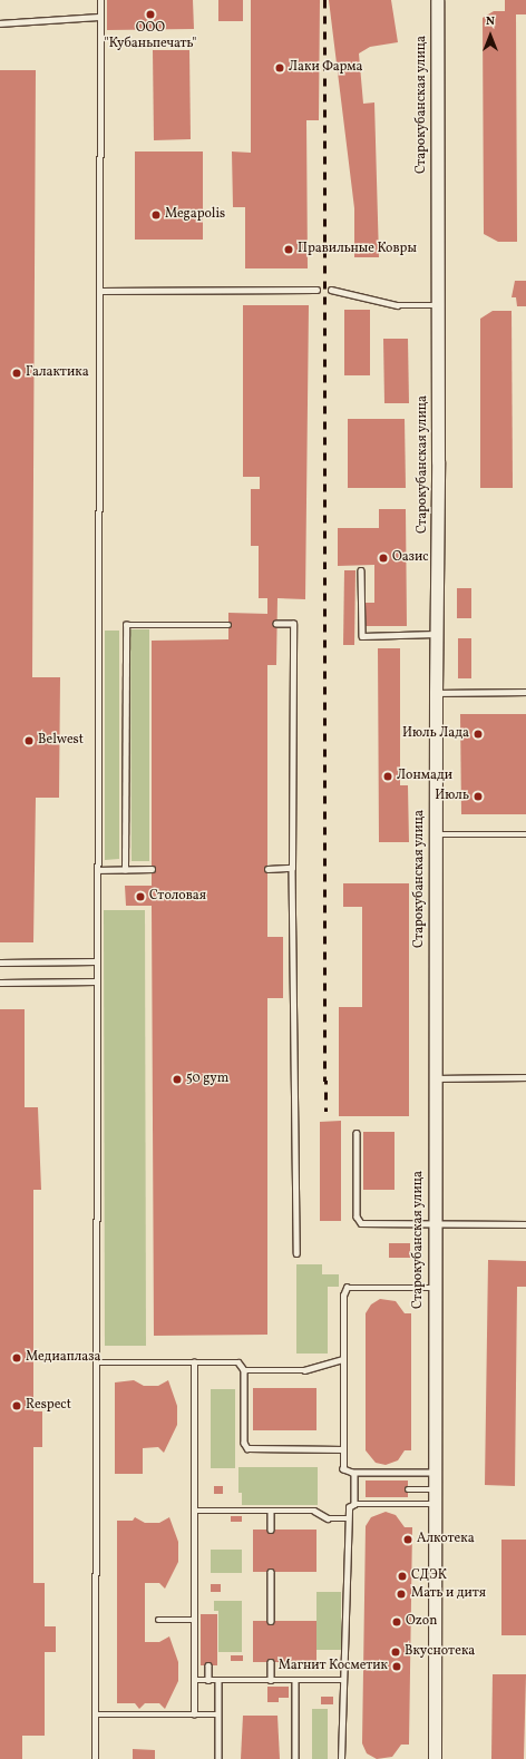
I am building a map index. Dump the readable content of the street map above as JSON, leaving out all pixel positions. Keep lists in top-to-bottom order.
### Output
{
  "streets": {
    "street": ["Старокубанская улица"]
  },
  "places": [
    "ООО \"Кубаньпечать\"",
    "Лаки Фарма",
    "Megapolis",
    "Правильные Ковры",
    "Галактика",
    "Оазис",
    "Июль Лада",
    "Belwest",
    "Лонмади",
    "Июль",
    "Столовая",
    "50 gym",
    "Медиаплаза",
    "Respect",
    "Алкотека",
    "СДЭК",
    "Мать и дитя",
    "Ozon",
    "Вкуснотека",
    "Магнит Косметик"
  ],
  "north": "top"
}
